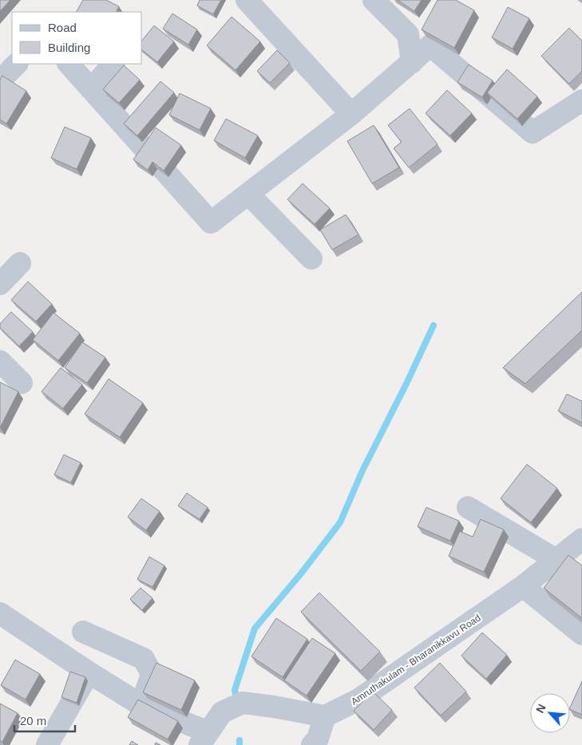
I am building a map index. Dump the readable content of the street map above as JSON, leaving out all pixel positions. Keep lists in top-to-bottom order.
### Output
{
  "streets": {
    "street": ["Amruthakulam - Bharanikkavu Road"]
  },
  "legend": ["Road", "Building"],
  "scale_bar": "20 m",
  "north": "top left"
}
